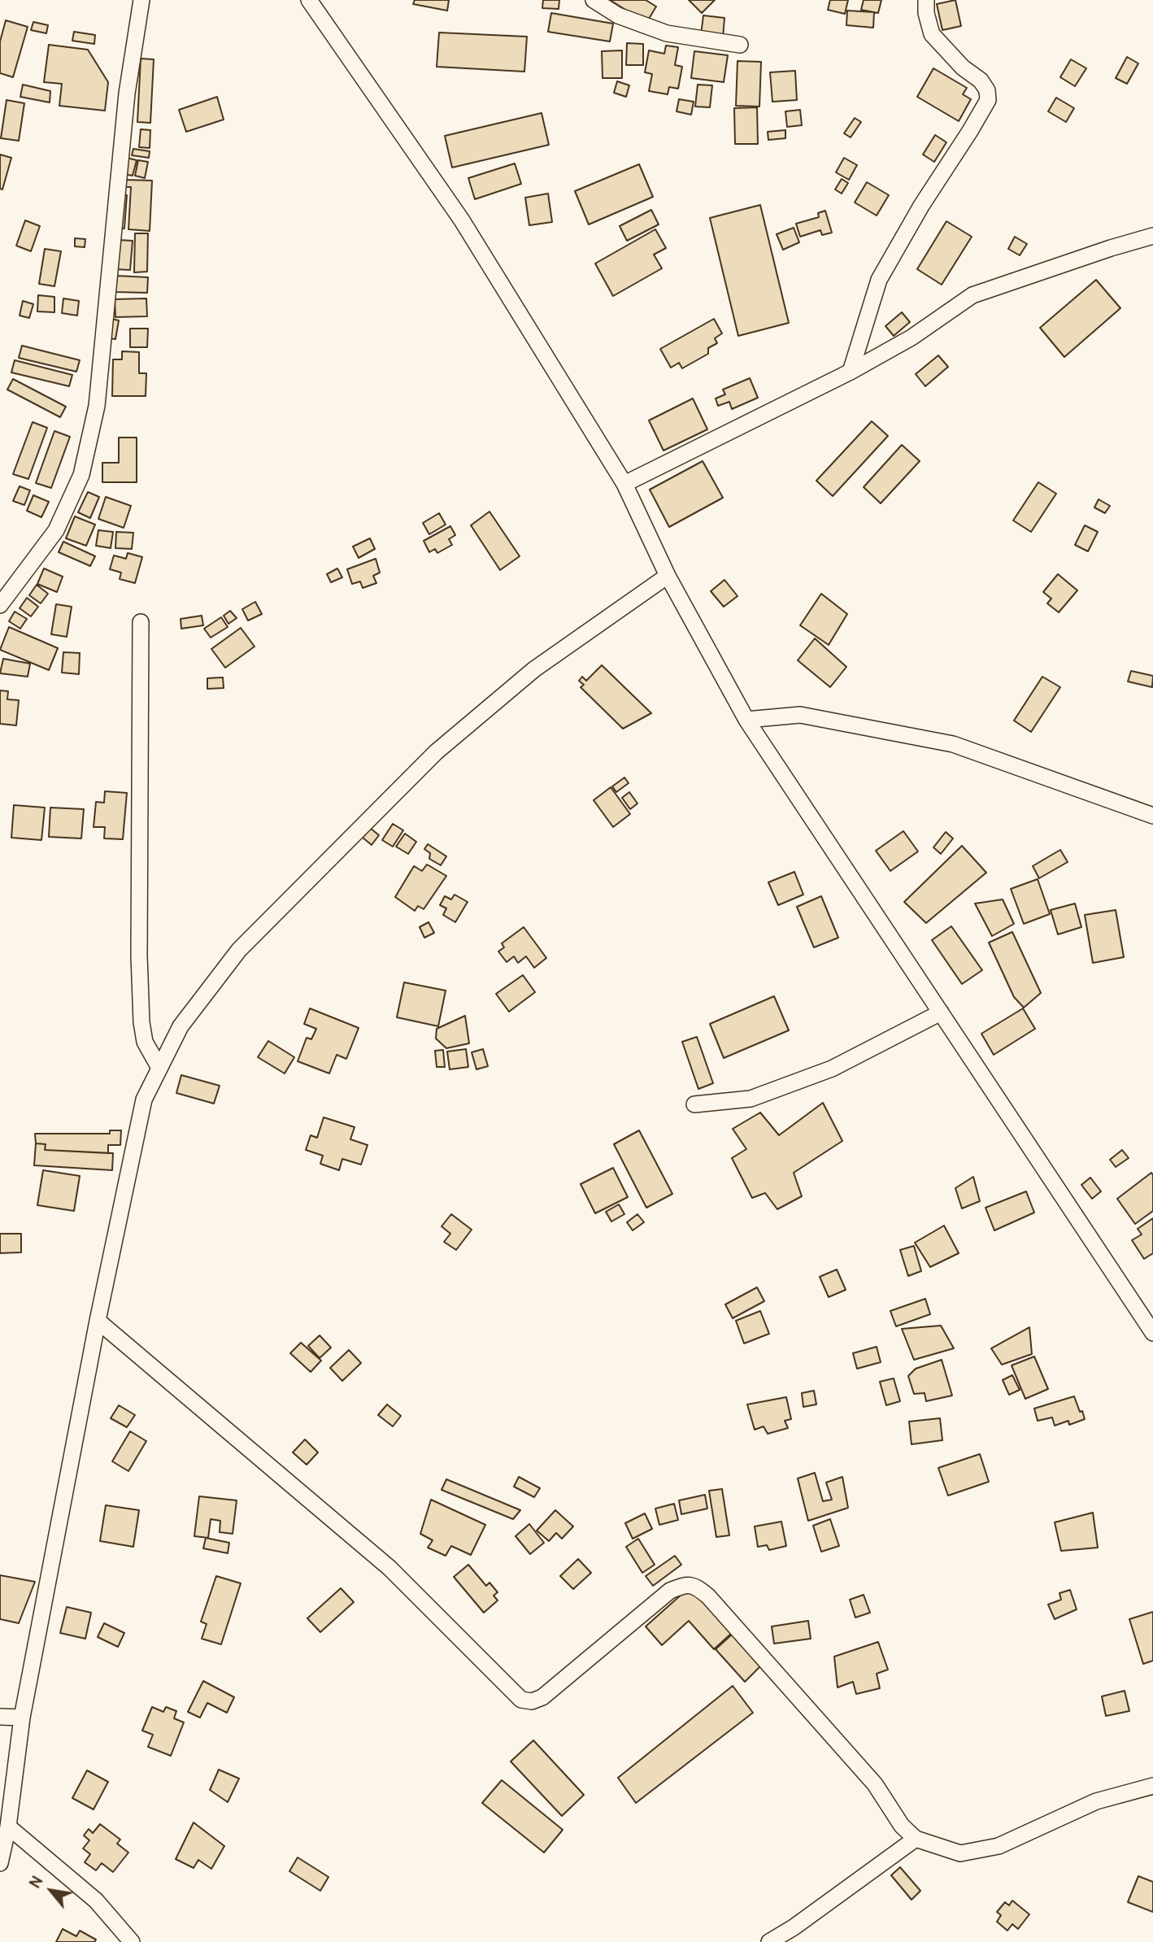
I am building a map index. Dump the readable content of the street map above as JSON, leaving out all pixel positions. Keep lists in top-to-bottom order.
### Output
{
  "north": "top left"
}
